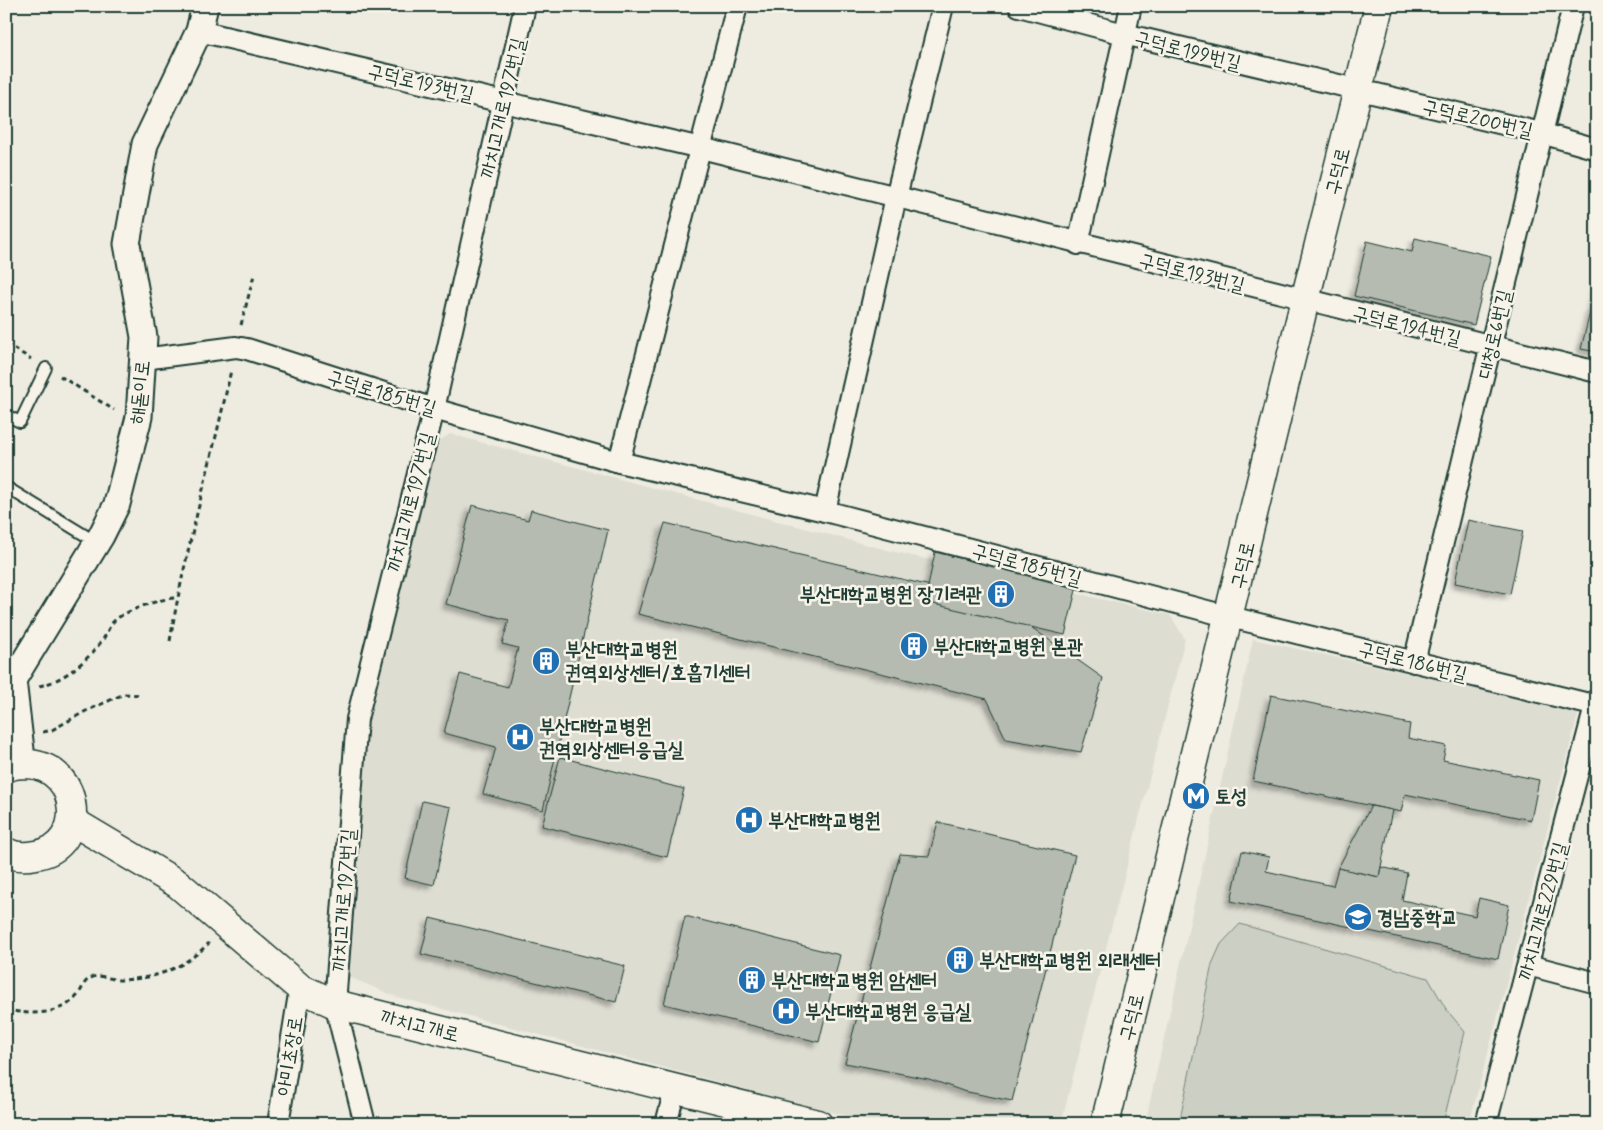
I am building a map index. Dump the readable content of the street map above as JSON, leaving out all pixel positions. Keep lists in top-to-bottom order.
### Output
{
  "streets": {
    "main road": ["구덕로", "까치고개로"],
    "street": [
      "구덕로199번길",
      "구덕로193번길",
      "까치고개로197번길",
      "구덕로200번길",
      "구덕로194번길",
      "대청로6번길",
      "해돋이로",
      "구덕로185번길",
      "구덕로186번길",
      "까치고개로229번길",
      "아미초장로"
    ]
  },
  "crossings": [
    ["구덕로199번길", "구덕로200번길"],
    ["구덕로199번길", "구덕로"],
    ["구덕로193번길", "까치고개로197번길"],
    ["구덕로193번길", "구덕로"],
    ["구덕로193번길", "구덕로194번길"],
    ["구덕로193번길", "해돋이로"],
    ["까치고개로197번길", "구덕로185번길"],
    ["까치고개로197번길", "까치고개로"],
    ["구덕로200번길", "구덕로"],
    ["구덕로200번길", "대청로6번길"],
    ["구덕로", "구덕로194번길"],
    ["구덕로", "구덕로185번길"],
    ["구덕로", "구덕로186번길"],
    ["구덕로194번길", "대청로6번길"],
    ["대청로6번길", "구덕로186번길"],
    ["해돋이로", "구덕로185번길"],
    ["구덕로185번길", "구덕로186번길"],
    ["구덕로186번길", "까치고개로229번길"],
    ["까치고개로", "아미초장로"]
  ],
  "places": {
    "building": [
      "부산대학교병원 장기려관",
      "부산대학교병원 본관",
      "부산대학교병원 권역외상센터/호흡기센터",
      "부산대학교병원 외래센터",
      "부산대학교병원 암센터"
    ],
    "hospital": ["부산대학교병원 권역외상센터응급실", "부산대학교병원", "부산대학교병원 응급실"],
    "metro station": ["토성"],
    "school or university": ["경남중학교"]
  }
}
